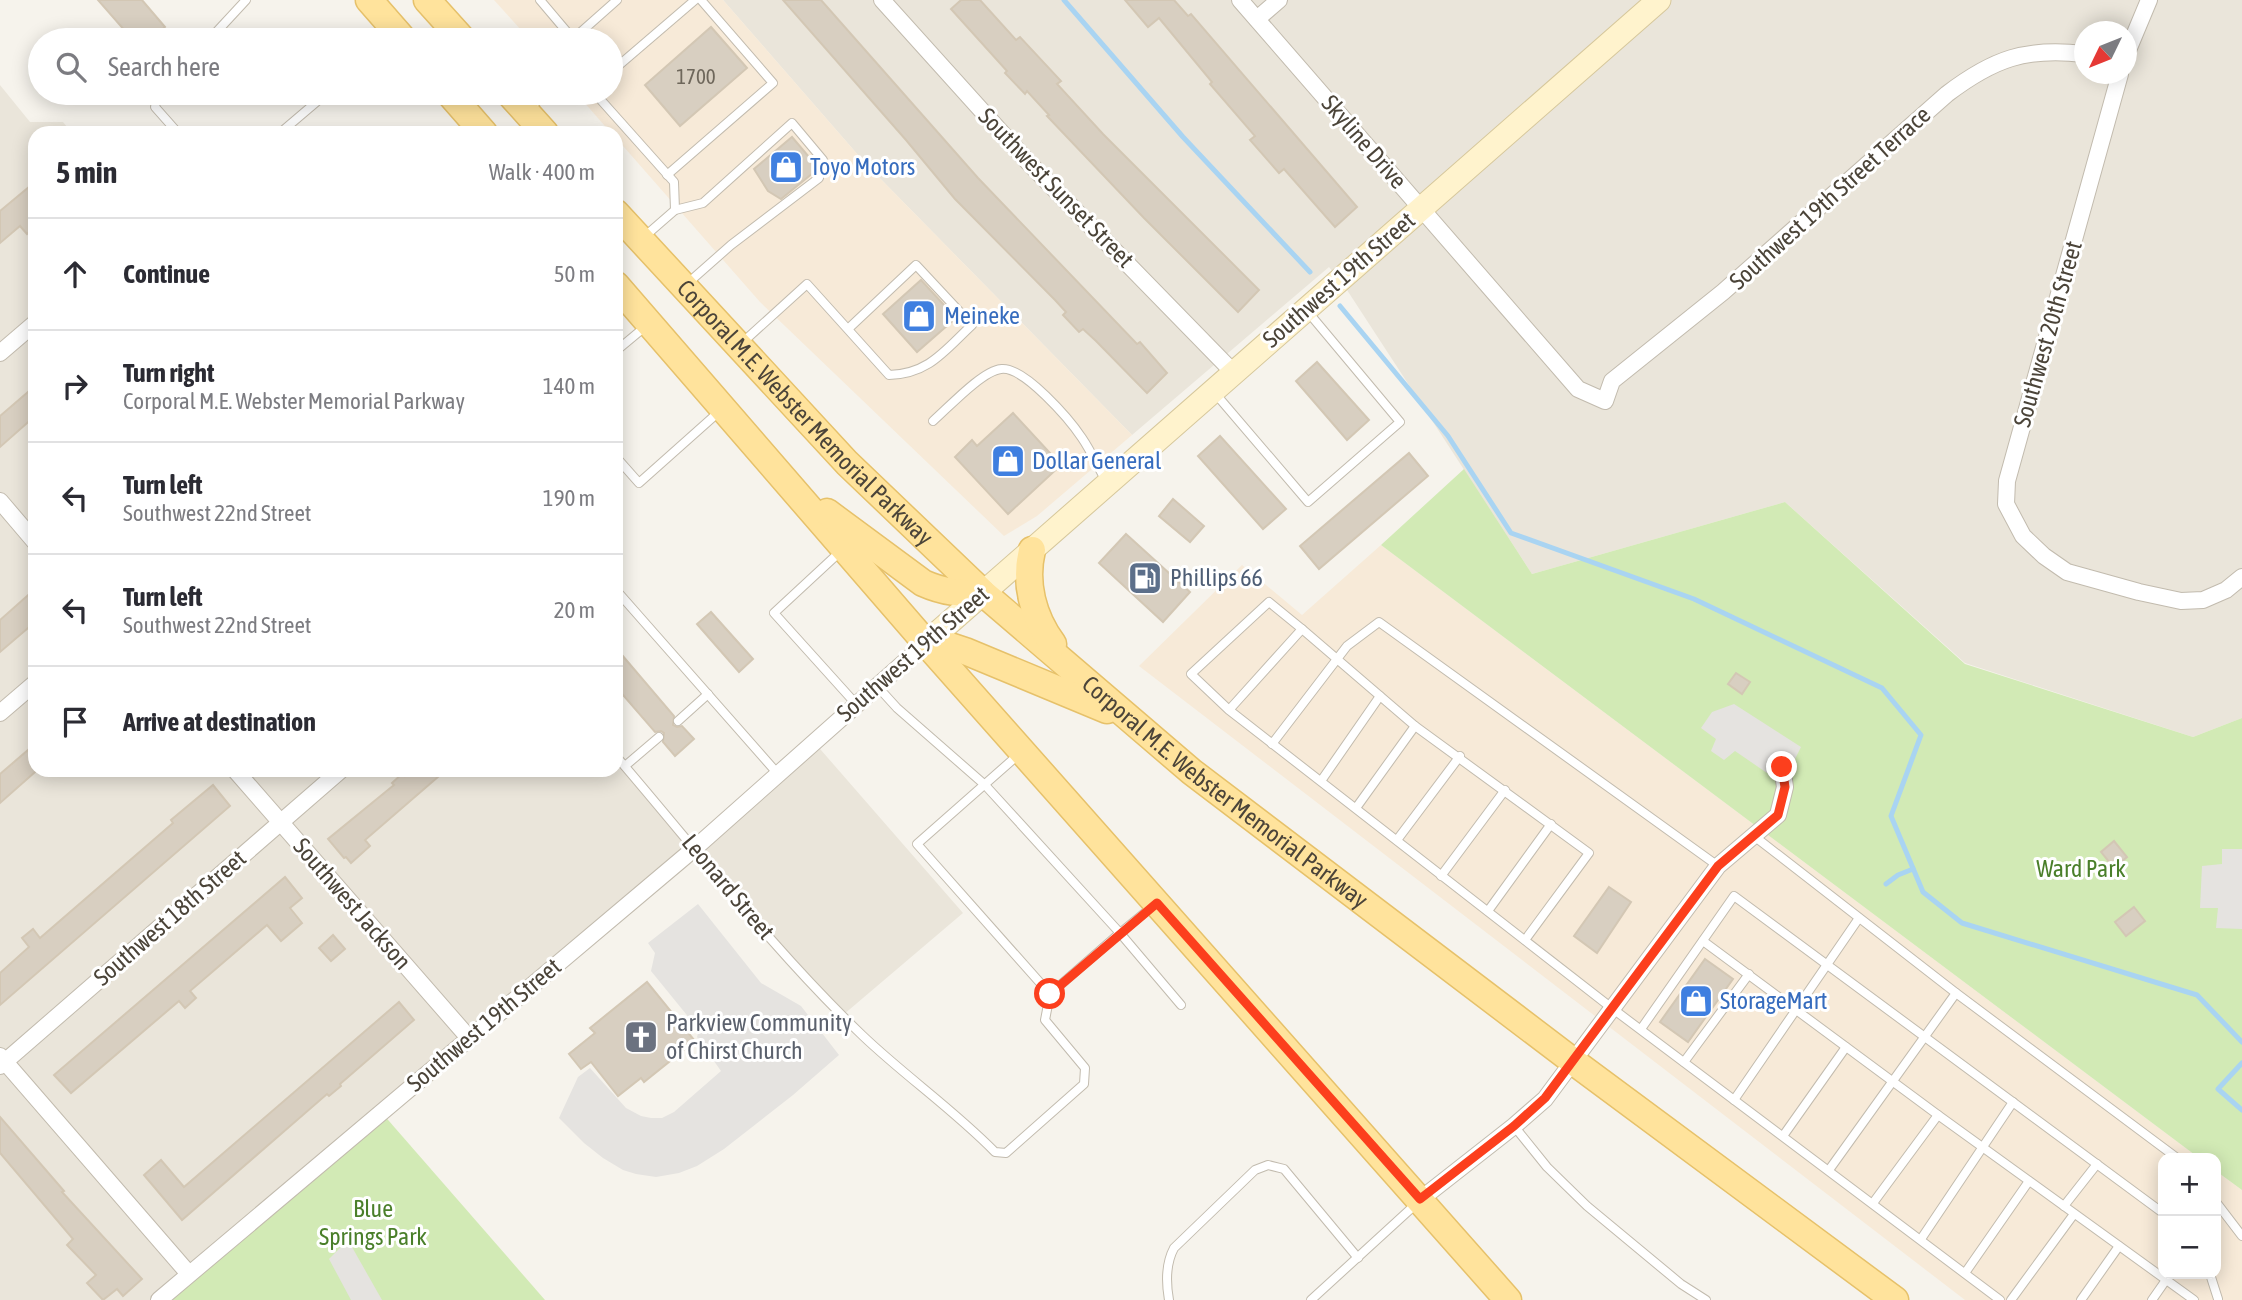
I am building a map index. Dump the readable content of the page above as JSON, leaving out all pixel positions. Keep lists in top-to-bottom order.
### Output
{
  "streets": {
    "main road": ["Corporal M.E. Webster Memorial Parkway"],
    "street": [
      "Skyline Drive",
      "Southwest Sunset Street",
      "Southwest 19th Street Terrace",
      "Southwest 19th Street",
      "Southwest 20th Street",
      "Southwest Jackson",
      "Southwest 18th Street"
    ],
    "lane": ["Leonard Street"]
  },
  "crossings": [
    ["Skyline Drive", "Southwest 19th Street Terrace"],
    ["Skyline Drive", "Southwest 19th Street"],
    ["Southwest Sunset Street", "Southwest 19th Street"],
    ["Southwest 19th Street", "Corporal M.E. Webster Memorial Parkway"],
    ["Southwest 19th Street", "Leonard Street"],
    ["Southwest 19th Street", "Southwest Jackson"],
    ["Southwest Jackson", "Southwest 18th Street"]
  ],
  "parks": ["Ward Park", "Blue Springs Park"],
  "places": {
    "shop": [
      "Toyo Motors",
      "Meineke",
      "Dollar General",
      "StorageMart"
    ],
    "fuel station": ["Phillips 66"],
    "church": ["Parkview Community of Chirst Church"]
  },
  "house_numbers": ["1700"],
  "north": "bottom left",
  "page": {
    "search": "Search here",
    "heading": ["5 min", "Walk · 400 m"],
    "list": [
      ["Continue", "50 m"],
      ["Turn right", "Corporal M.E. Webster Memorial Parkway", "140 m"],
      ["Turn left", "Southwest 22nd Street", "190 m"],
      ["Turn left", "Southwest 22nd Street", "20 m"],
      "Arrive at destination"
    ],
    "map_buttons": ["+", "−"]
  }
}
